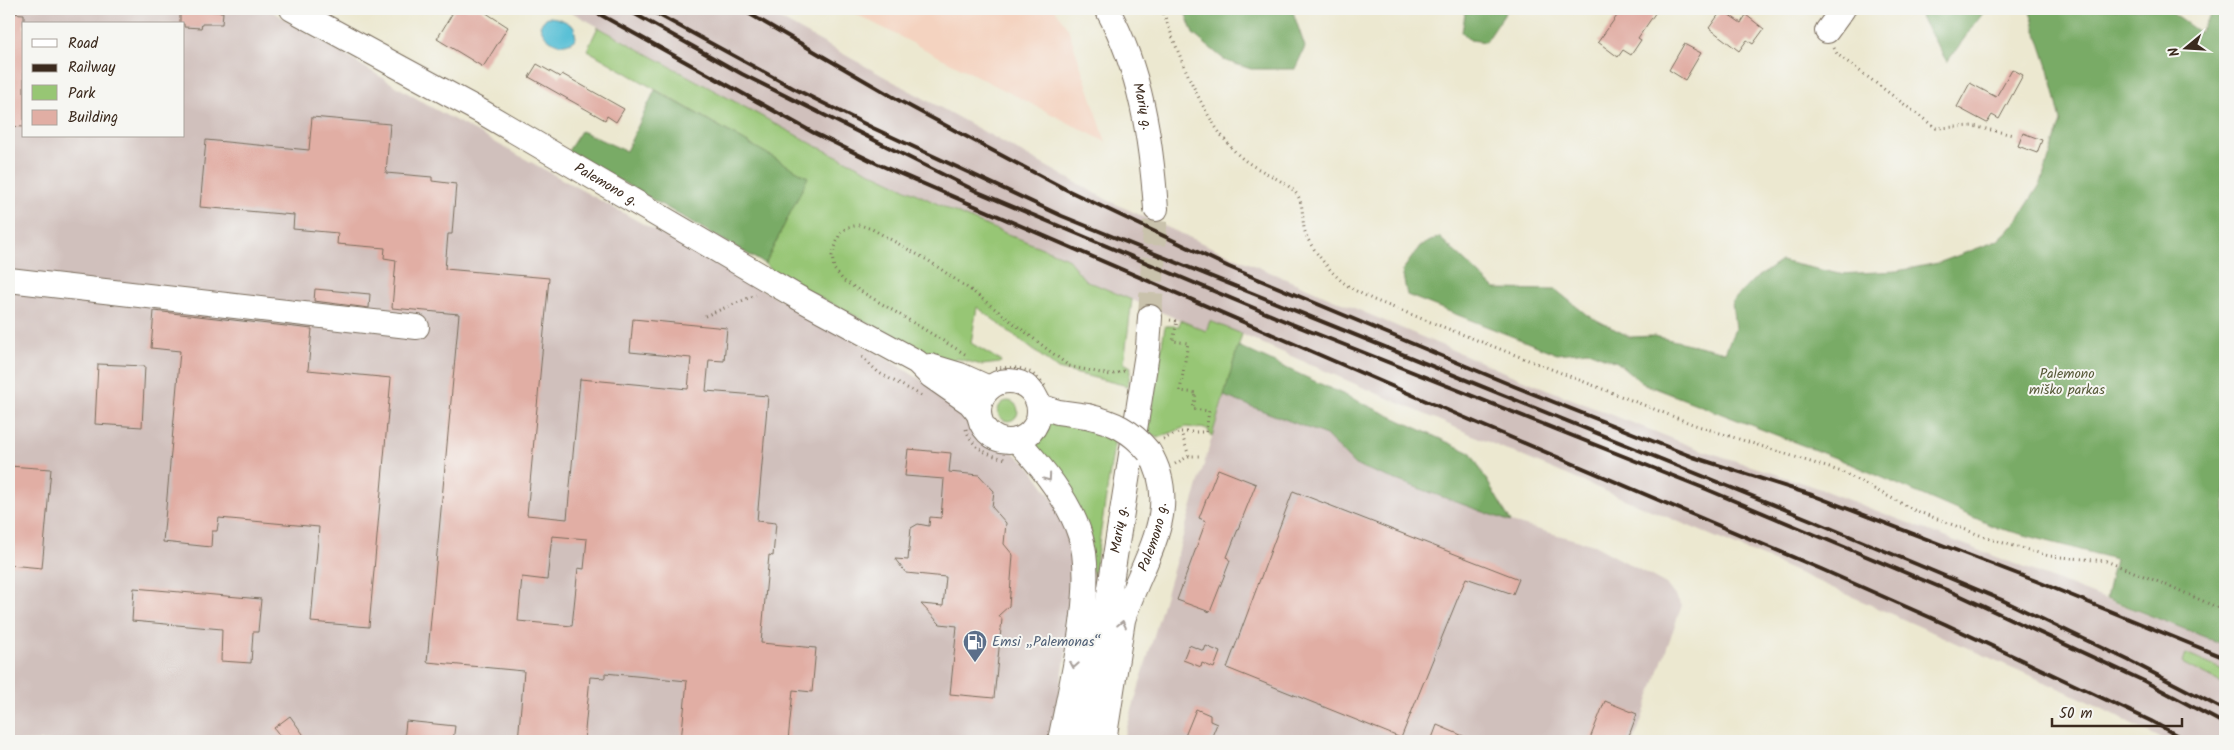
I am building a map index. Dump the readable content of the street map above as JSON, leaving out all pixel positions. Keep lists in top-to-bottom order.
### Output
{
  "streets": {
    "street": ["Marių g.", "Palemono g."]
  },
  "parks": ["Palemono miško parkas"],
  "places": {
    "fuel station": ["Emsi „Palemonas“"]
  },
  "legend": [
    "Road",
    "Railway",
    "Park",
    "Building"
  ],
  "scale_bar": "50 m",
  "north": "left"
}
